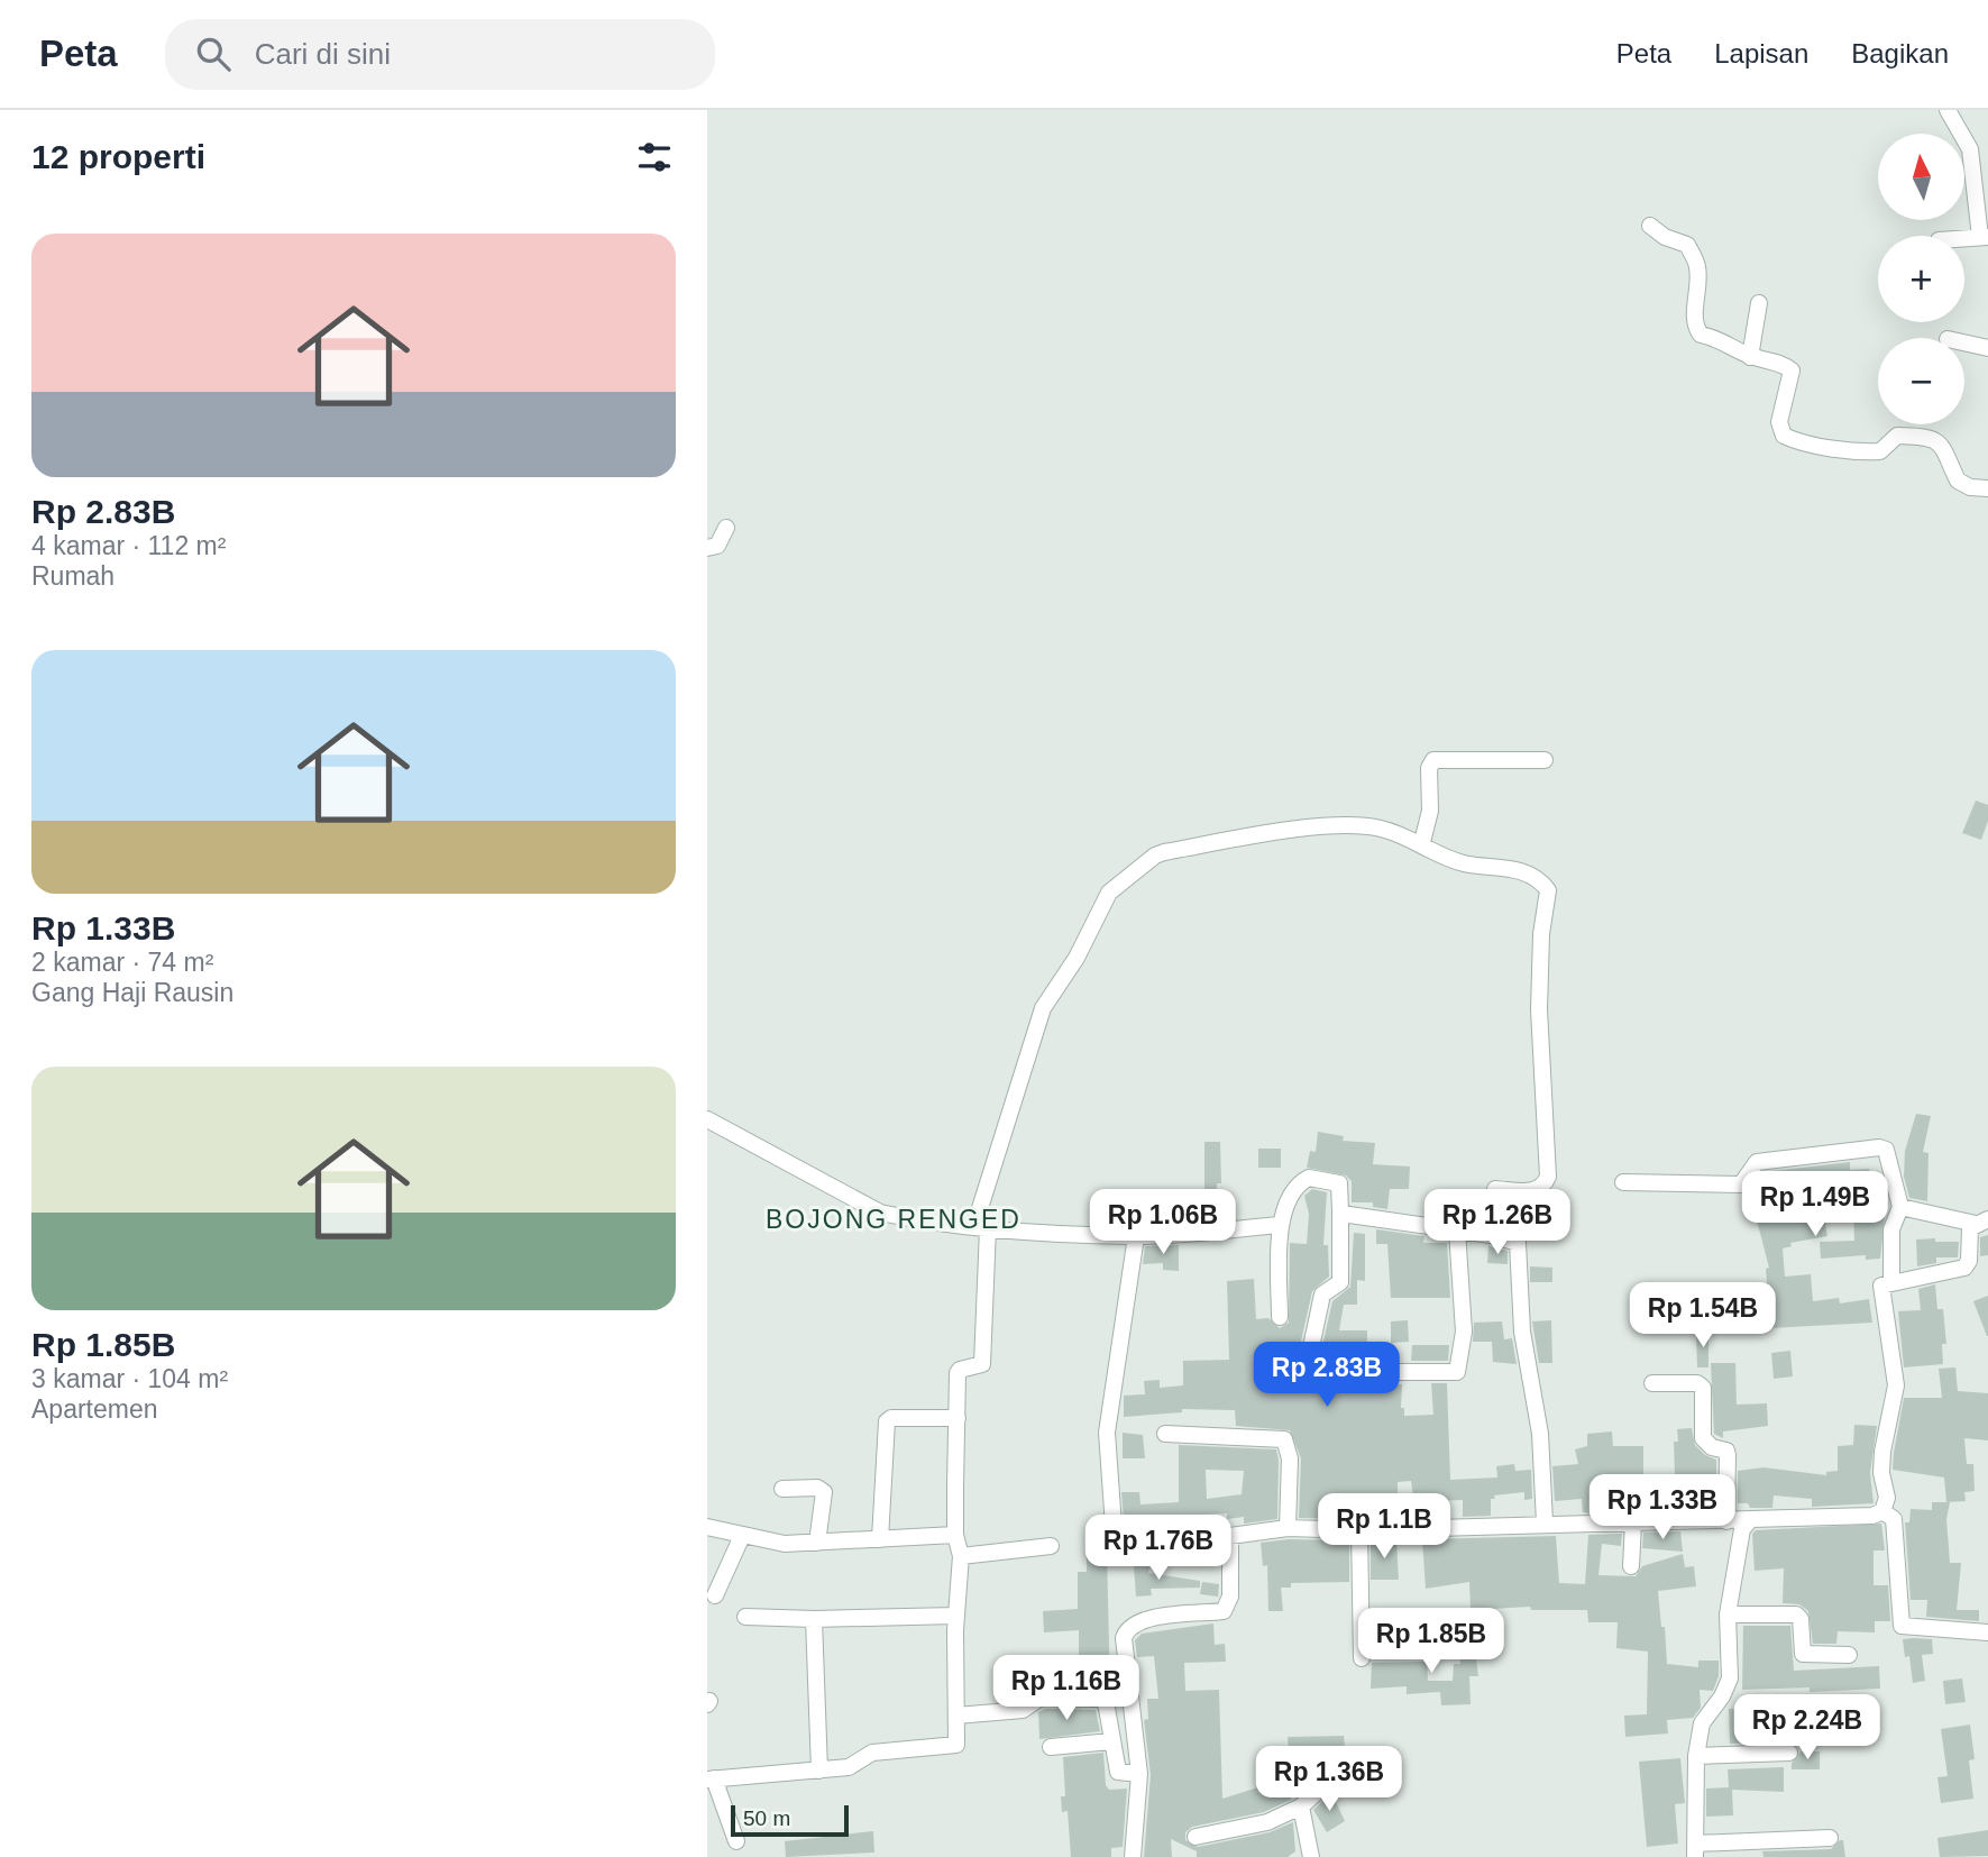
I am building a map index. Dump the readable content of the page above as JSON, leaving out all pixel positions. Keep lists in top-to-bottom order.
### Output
{
  "districts": ["BOJONG RENGED"],
  "scale_bar": "50 m",
  "north": "top",
  "page": {
    "header": "Peta",
    "search": "Cari di sini",
    "nav": ["Peta", "Lapisan", "Bagikan"],
    "heading": "12 properti",
    "map_buttons": ["+", "−"],
    "list": [
      {
        "name": "Rp 2.83B",
        "note": "4 kamar · 112 m² · Rumah"
      },
      {
        "name": "Rp 1.33B",
        "note": "2 kamar · 74 m² · Gang Haji Rausin"
      },
      {
        "name": "Rp 1.85B",
        "note": "3 kamar · 104 m² · Apartemen"
      }
    ],
    "price": [
      "Rp 1.49B",
      "Rp 1.06B",
      "Rp 1.26B",
      "Rp 1.54B",
      "Rp 2.83B",
      "Rp 1.33B",
      "Rp 1.1B",
      "Rp 1.76B",
      "Rp 1.85B",
      "Rp 1.16B",
      "Rp 2.24B",
      "Rp 1.36B"
    ],
    "scale": "50 m"
  }
}
